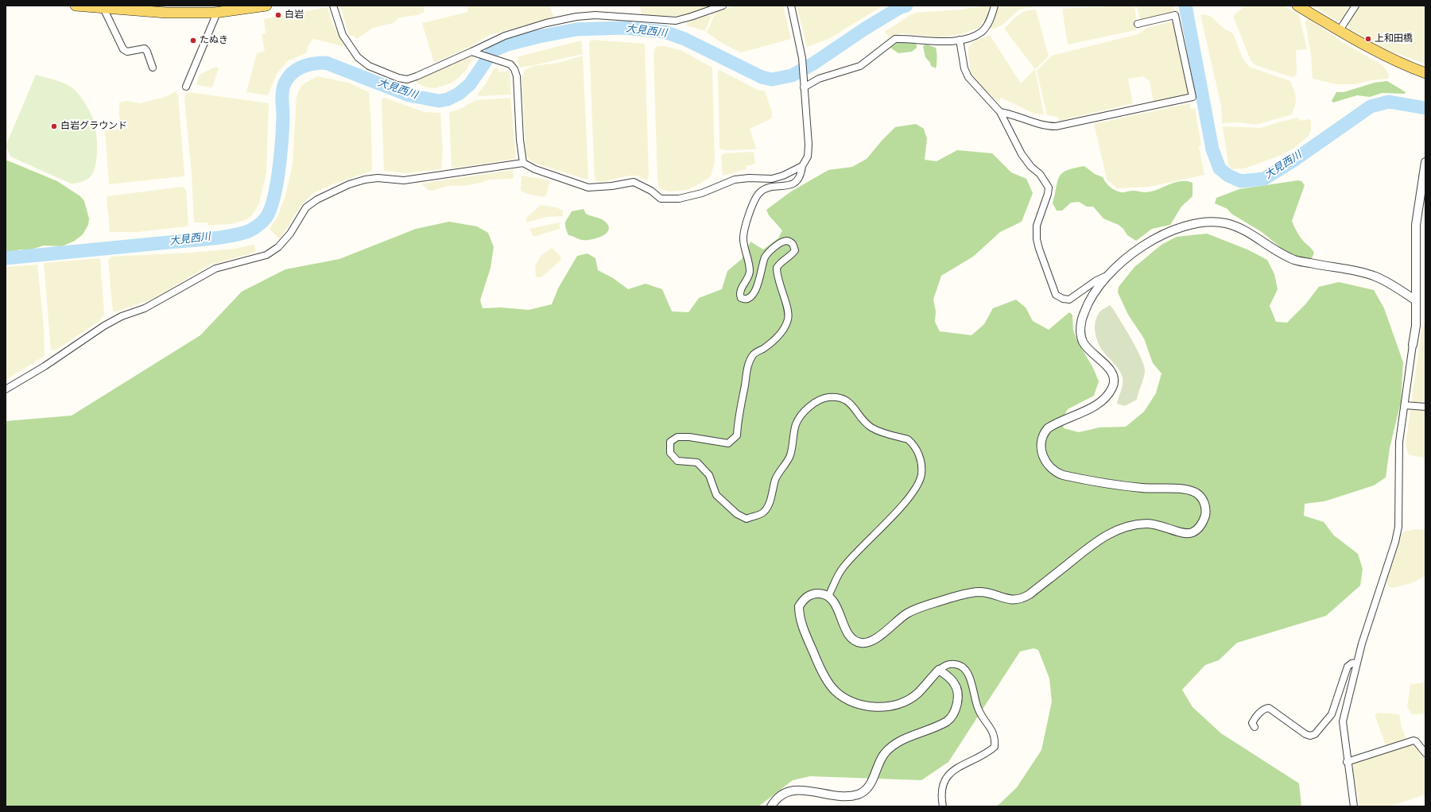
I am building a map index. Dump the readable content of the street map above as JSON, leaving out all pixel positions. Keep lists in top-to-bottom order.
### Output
{
  "water": ["大見西川"],
  "places": [
    "白岩",
    "上和田橋",
    "たぬき",
    "白岩グラウンド"
  ]
}
